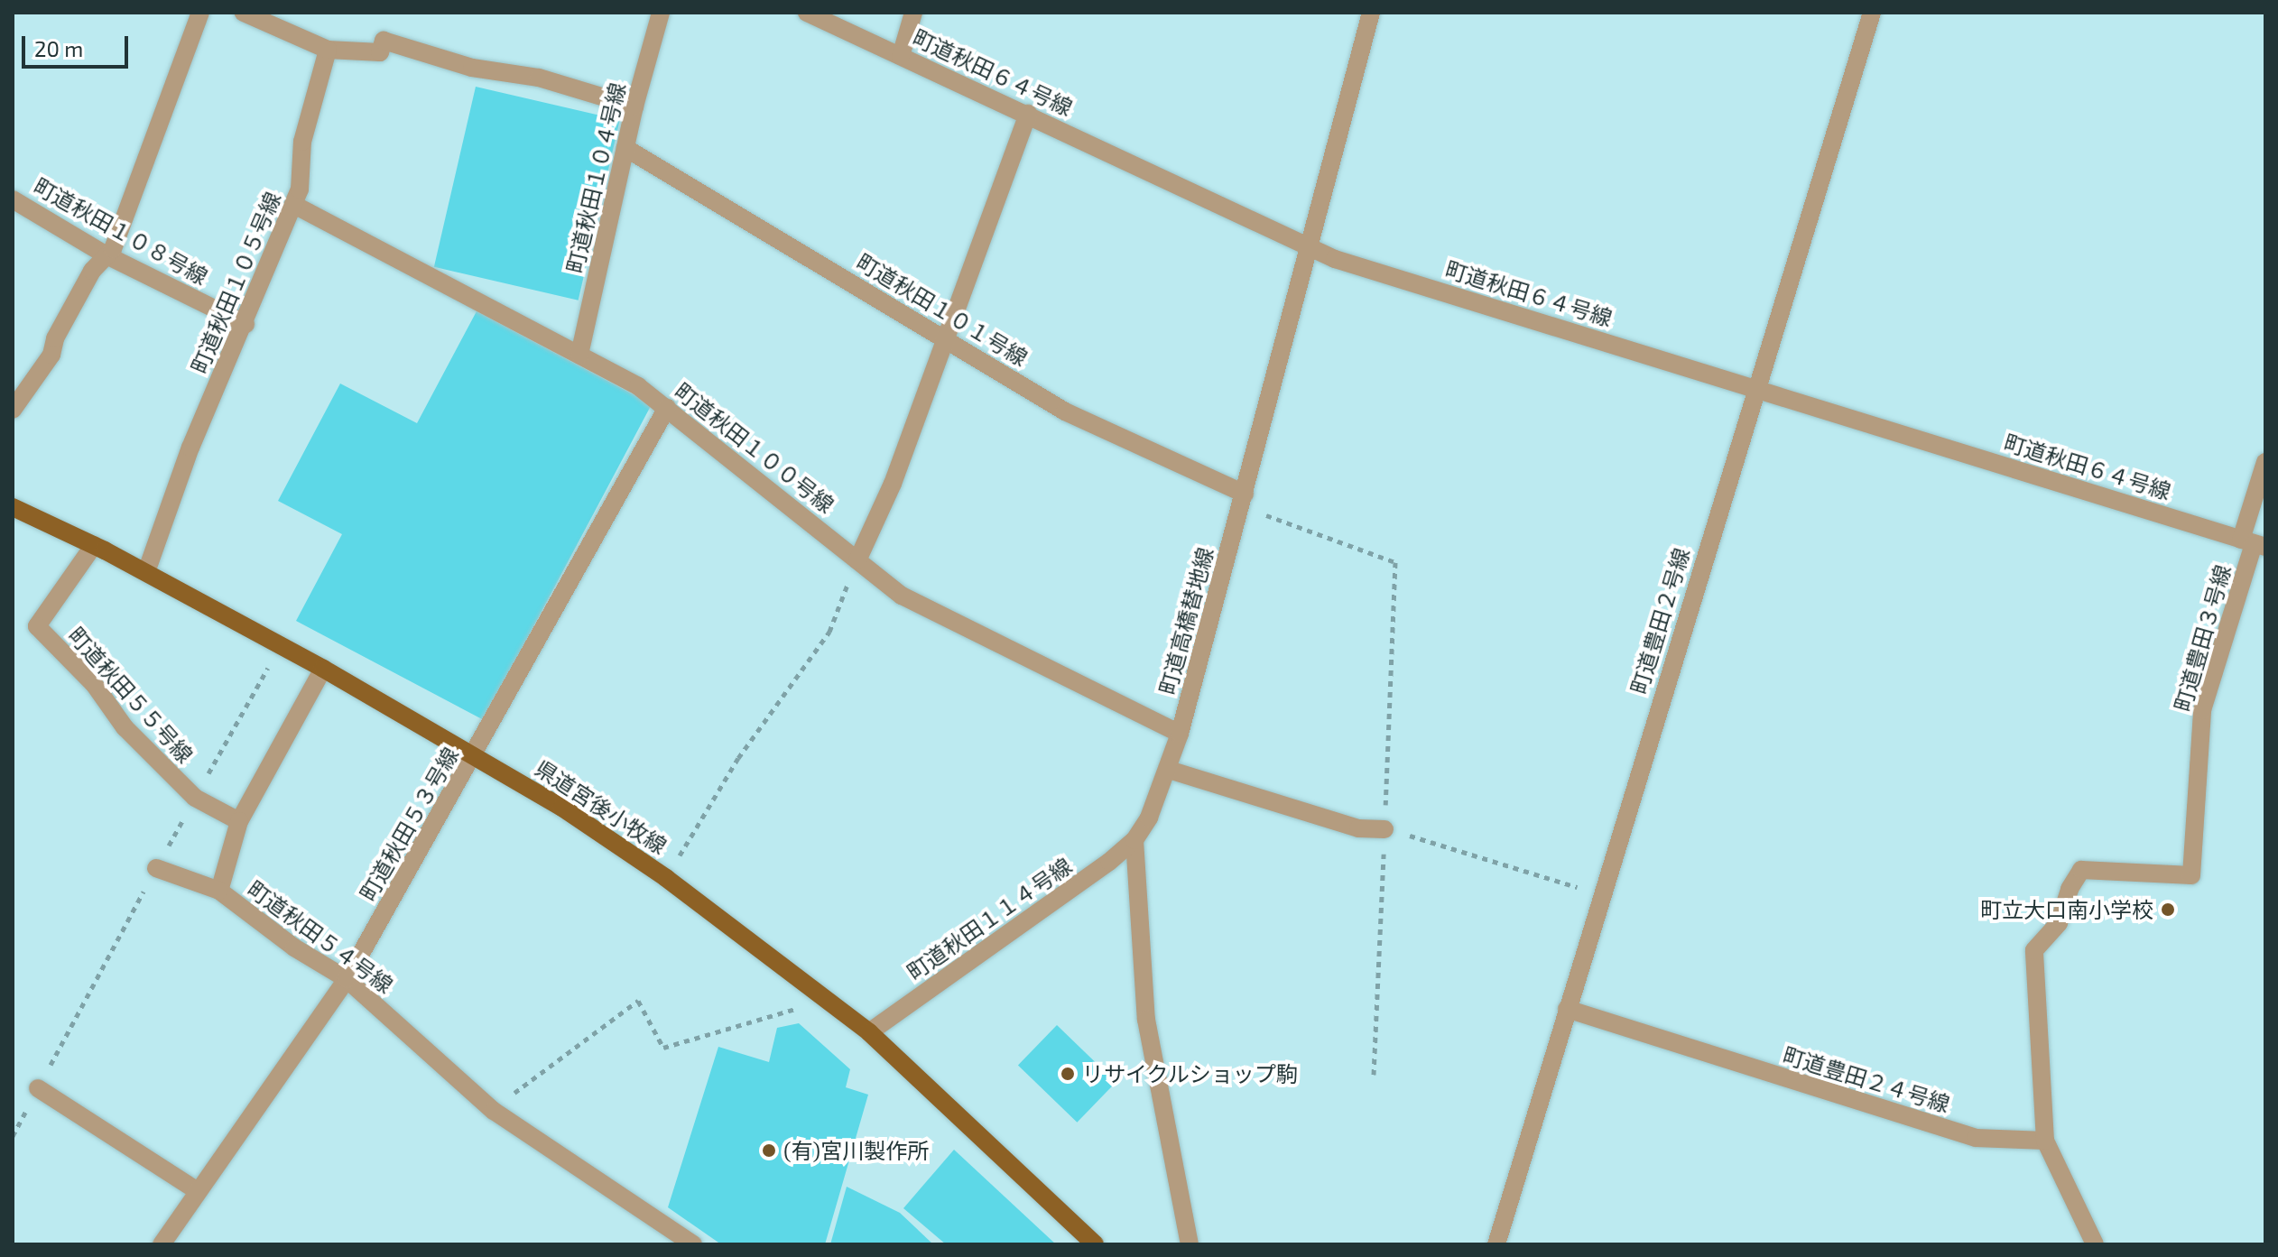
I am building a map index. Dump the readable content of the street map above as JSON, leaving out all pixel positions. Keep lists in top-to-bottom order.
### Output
{
  "streets": {
    "main road": ["県道宮後小牧線"],
    "street": [
      "町道秋田６４号線",
      "町道秋田１０４号線",
      "町道秋田１０８号線",
      "町道秋田１０５号線",
      "町道秋田１０１号線",
      "町道秋田１００号線",
      "町道高橋替地線",
      "町道豊田２号線",
      "町道豊田３号線",
      "町道秋田５５号線",
      "町道秋田５３号線",
      "町道秋田１１４号線",
      "町道秋田５４号線",
      "町道豊田２４号線"
    ]
  },
  "crossings": [
    ["町道秋田６４号線", "町道高橋替地線"],
    ["町道秋田６４号線", "町道豊田２号線"],
    ["町道秋田６４号線", "町道豊田３号線"],
    ["町道秋田１０４号線", "町道秋田１０１号線"],
    ["町道秋田１０４号線", "町道秋田１００号線"],
    ["町道秋田１０８号線", "町道秋田１０５号線"],
    ["町道秋田１０５号線", "町道秋田１００号線"],
    ["町道秋田１０５号線", "県道宮後小牧線"],
    ["町道秋田１０１号線", "町道高橋替地線"],
    ["町道秋田１００号線", "町道高橋替地線"],
    ["町道秋田１００号線", "町道秋田５３号線"],
    ["町道高橋替地線", "町道秋田１１４号線"],
    ["町道豊田２号線", "町道豊田２４号線"],
    ["町道豊田３号線", "町道豊田２４号線"],
    ["町道秋田５５号線", "県道宮後小牧線"],
    ["町道秋田５５号線", "町道秋田５４号線"],
    ["県道宮後小牧線", "町道秋田５３号線"],
    ["県道宮後小牧線", "町道秋田１１４号線"],
    ["県道宮後小牧線", "町道秋田５４号線"],
    ["町道秋田５３号線", "町道秋田５４号線"]
  ],
  "places": ["町立大口南小学校", "リサイクルショップ駒", "(有)宮川製作所"],
  "scale_bar": "20 m"
}
